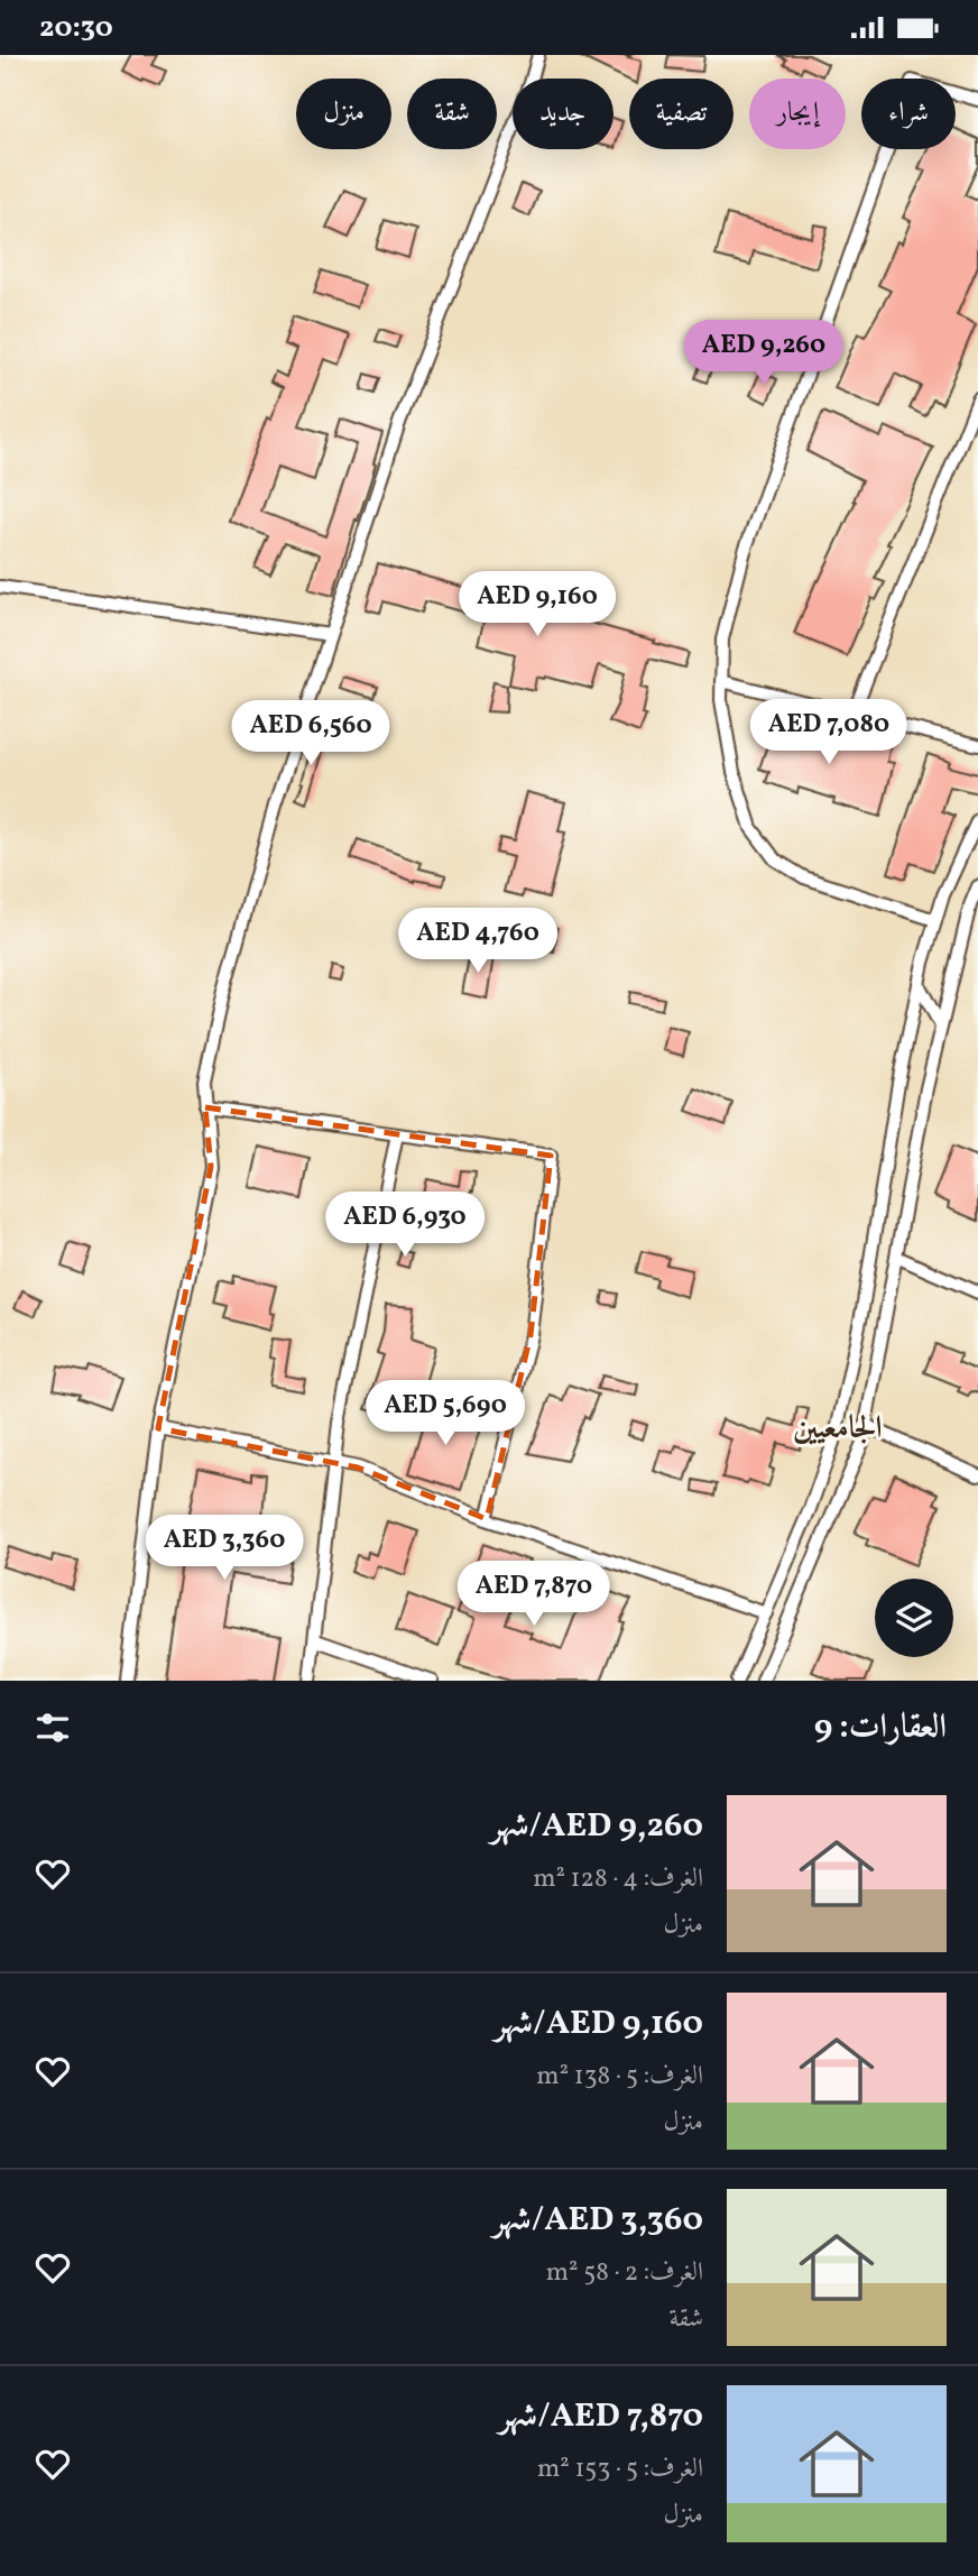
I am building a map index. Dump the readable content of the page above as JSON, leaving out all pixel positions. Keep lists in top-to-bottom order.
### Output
{
  "districts": ["الجامعيين"],
  "page": {
    "status": "20:30",
    "chip": [
      "شراء",
      "إيجار",
      "تصفية",
      "جديد",
      "شقة",
      "منزل"
    ],
    "price": [
      "AED 9,260",
      "AED 9,160",
      "AED 7,080",
      "AED 6,560",
      "AED 4,760",
      "AED 6,930",
      "AED 5,690",
      "AED 3,360",
      "AED 7,870"
    ],
    "heading": "العقارات: 9",
    "list": [
      {
        "name": "AED 9,260/شهر",
        "note": "الغرف: 4 · 128 m² · منزل"
      },
      {
        "name": "AED 9,160/شهر",
        "note": "الغرف: 5 · 138 m² · منزل"
      },
      {
        "name": "AED 3,360/شهر",
        "note": "الغرف: 2 · 58 m² · شقة"
      },
      {
        "name": "AED 7,870/شهر",
        "note": "الغرف: 5 · 153 m² · منزل"
      }
    ]
  }
}
